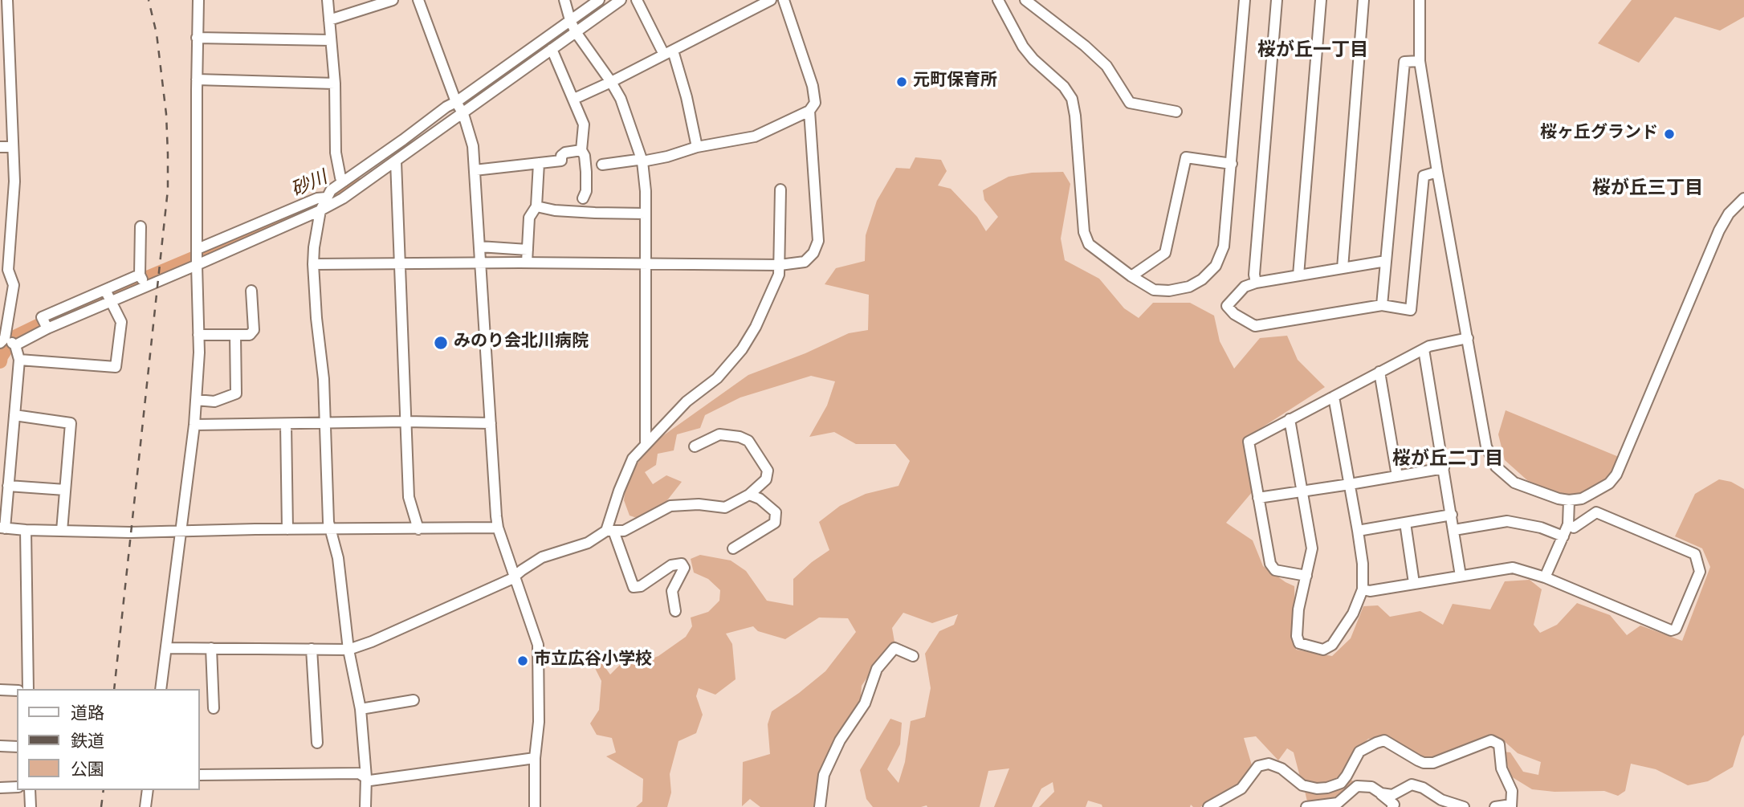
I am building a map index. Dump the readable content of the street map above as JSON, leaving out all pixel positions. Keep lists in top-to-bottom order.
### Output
{
  "districts": ["桜が丘一丁目", "桜が丘三丁目", "桜が丘二丁目"],
  "water": ["砂川"],
  "places": [
    "元町保育所",
    "桜ヶ丘グランド",
    "みのり会北川病院",
    "市立広谷小学校"
  ],
  "legend": ["道路", "鉄道", "公園"]
}
